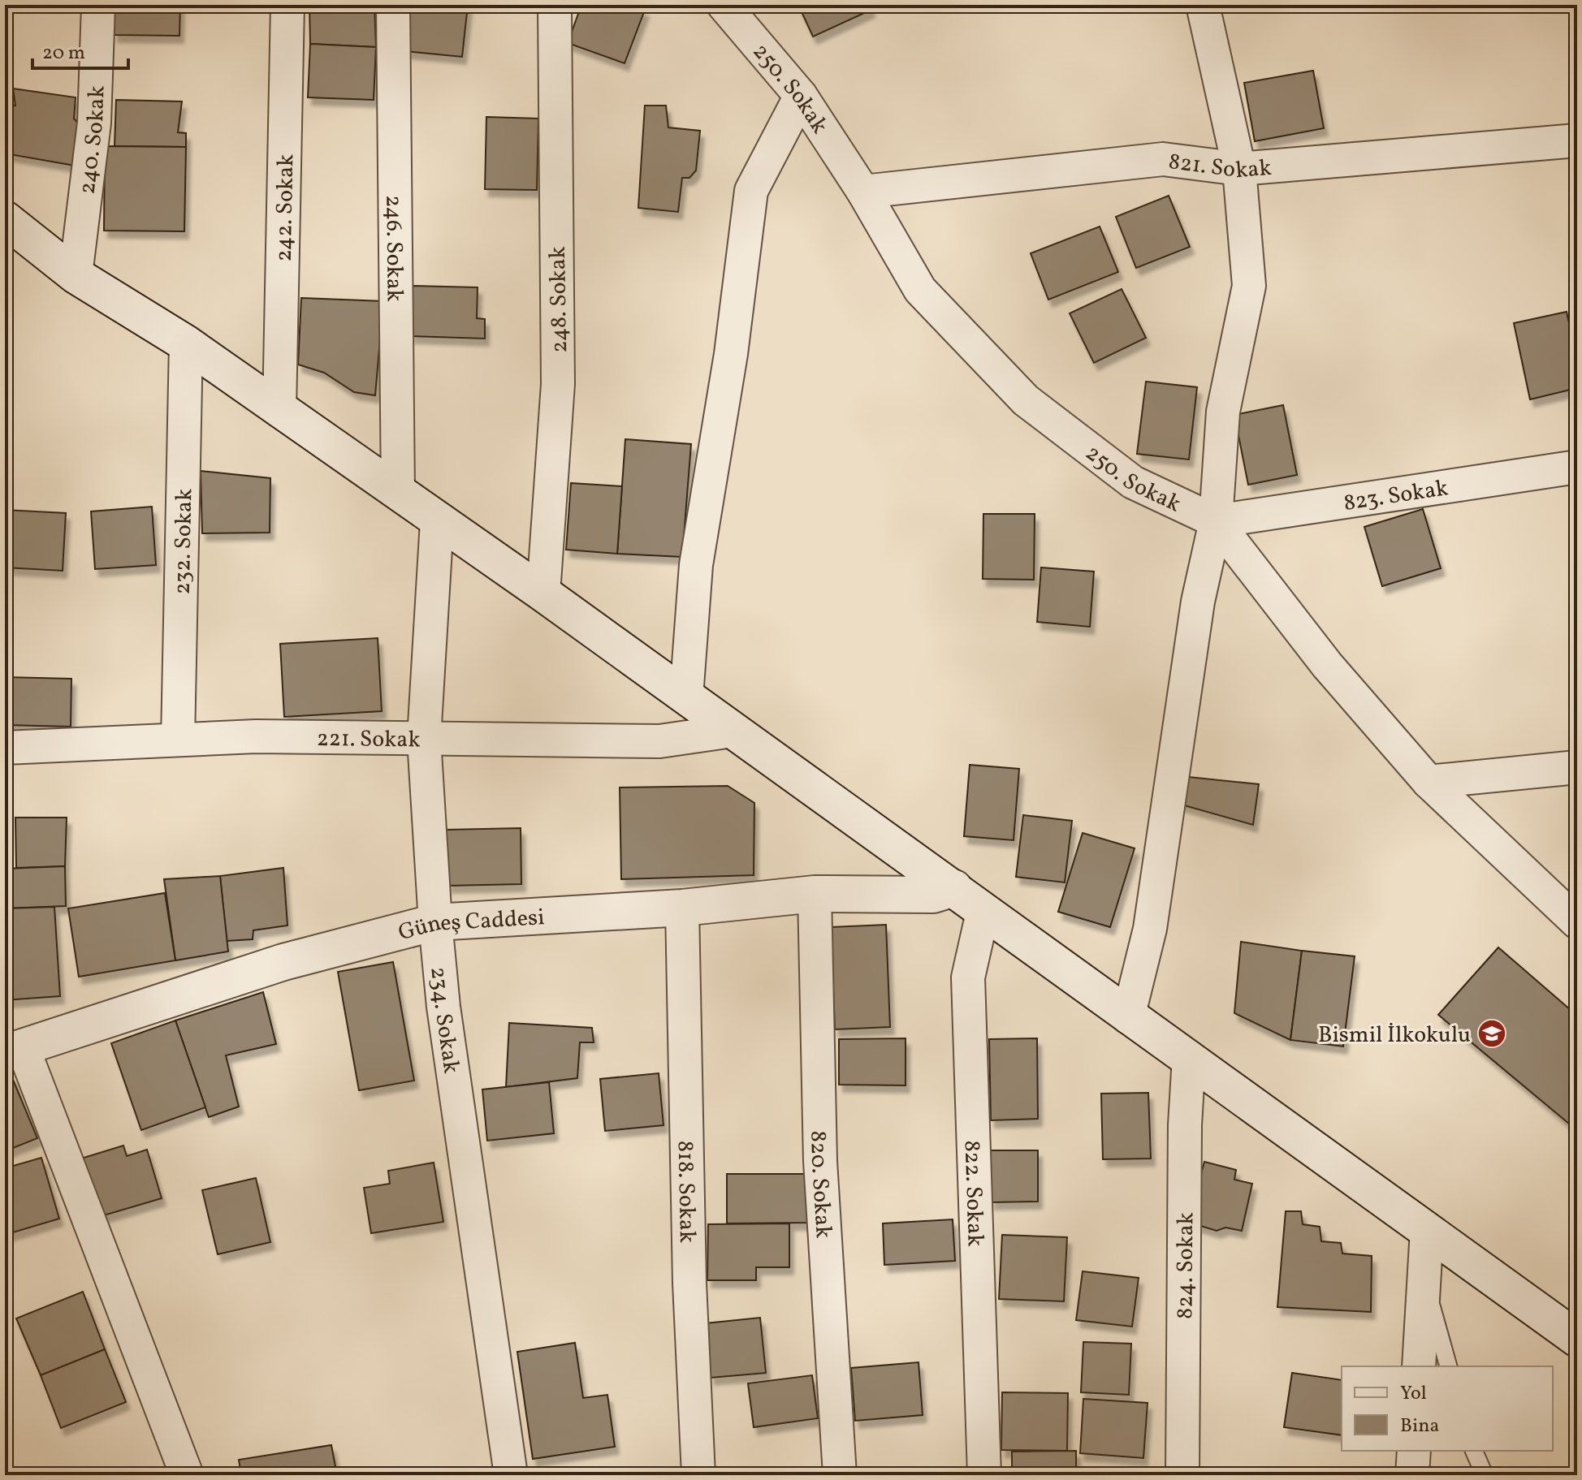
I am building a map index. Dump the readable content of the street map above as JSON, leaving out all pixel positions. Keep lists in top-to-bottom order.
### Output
{
  "streets": {
    "main road": ["Güneş Caddesi"],
    "street": [
      "250. Sokak",
      "240. Sokak",
      "821. Sokak",
      "242. Sokak",
      "246. Sokak",
      "248. Sokak",
      "823. Sokak",
      "232. Sokak",
      "221. Sokak",
      "234. Sokak",
      "820. Sokak",
      "818. Sokak",
      "822. Sokak",
      "824. Sokak"
    ]
  },
  "crossings": [
    ["250. Sokak", "821. Sokak"],
    ["250. Sokak", "823. Sokak"],
    ["232. Sokak", "221. Sokak"],
    ["221. Sokak", "234. Sokak"],
    ["Güneş Caddesi", "234. Sokak"],
    ["Güneş Caddesi", "820. Sokak"],
    ["Güneş Caddesi", "818. Sokak"]
  ],
  "places": {
    "school or university": ["Bismil İlkokulu"]
  },
  "legend": ["Yol", "Bina"],
  "scale_bar": "20 m"
}
